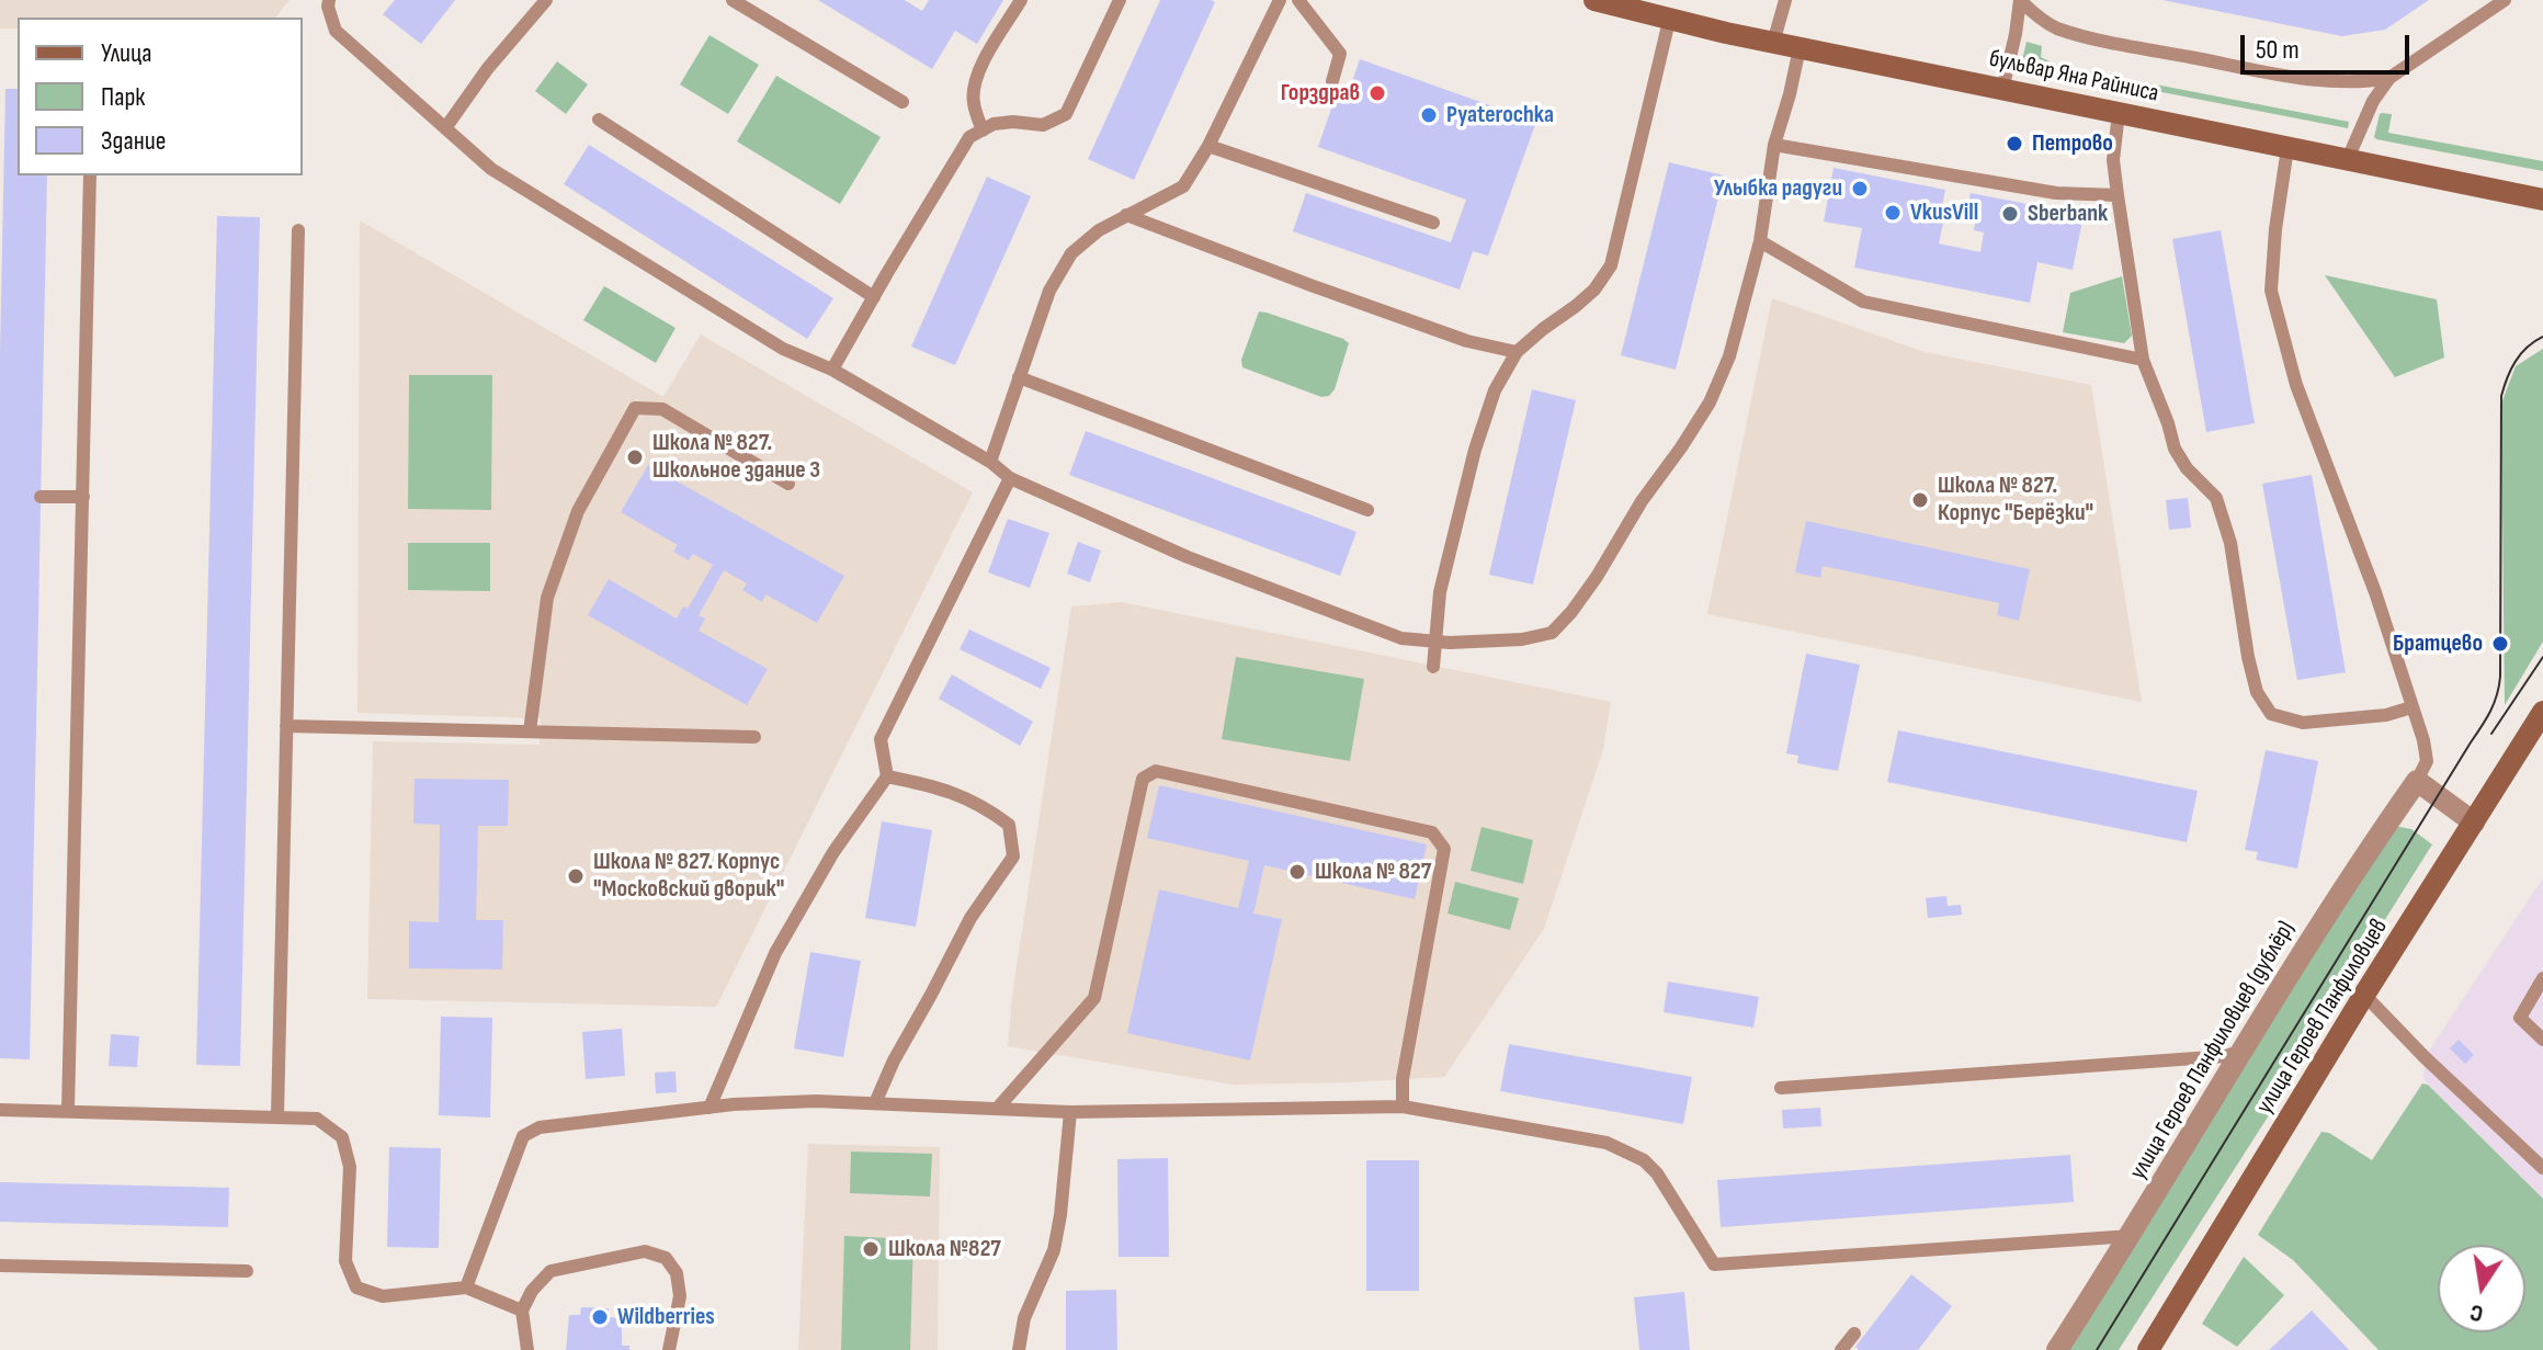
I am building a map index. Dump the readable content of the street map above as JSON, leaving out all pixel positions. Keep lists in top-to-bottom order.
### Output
{
  "streets": {
    "main road": ["бульвар Яна Райниса", "улица Героев Панфиловцев"],
    "street": ["улица Героев Панфиловцев (дублёр)"]
  },
  "places": [
    "Горздрав",
    "Pyaterochka",
    "Петрово",
    "Улыбка радуги",
    "VkusVill",
    "Sberbank",
    "Школа № 827. Школьное здание 3",
    "Школа № 827. Корпус \"Берёзки\"",
    "Братцево",
    "Школа № 827",
    "Школа № 827. Корпус \"Московский дворик\"",
    "Школа №827",
    "Wildberries"
  ],
  "legend": ["Улица", "Парк", "Здание"],
  "scale_bar": "50 m",
  "north": "bottom"
}
